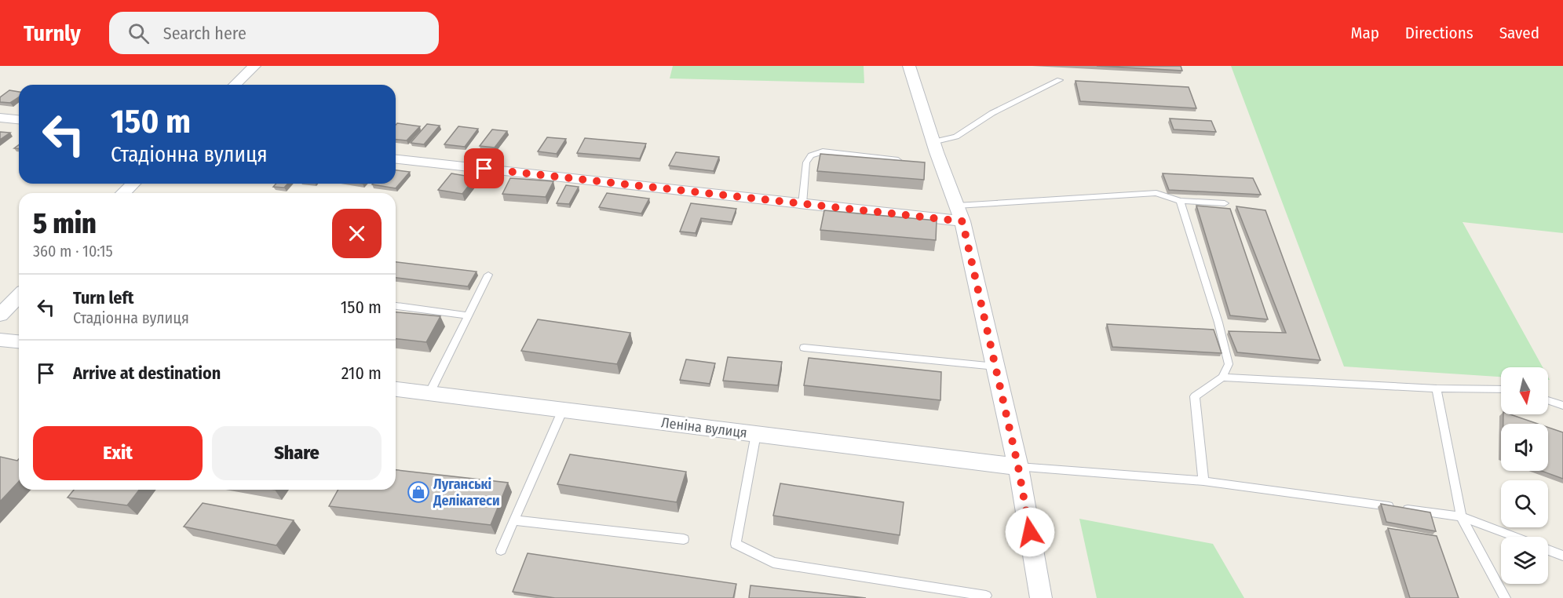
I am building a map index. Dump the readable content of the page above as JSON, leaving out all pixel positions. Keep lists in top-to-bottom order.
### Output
{
  "streets": {
    "street": ["Леніна вулиця"]
  },
  "places": {
    "shop": ["Луганські Делікатеси"]
  },
  "north": "bottom",
  "page": {
    "header": "Turnly",
    "search": "Search here",
    "nav": ["Map", "Directions", "Saved"],
    "turn": ["150 m", "Стадіонна вулиця"],
    "heading": ["5 min", "360 m · 10:15"],
    "list": [
      {
        "name": "Turn left",
        "note": "Стадіонна вулиця",
        "value": "150 m"
      },
      {
        "name": "Arrive at destination",
        "value": "210 m"
      }
    ],
    "buttons": ["Exit", "Share"]
  }
}
